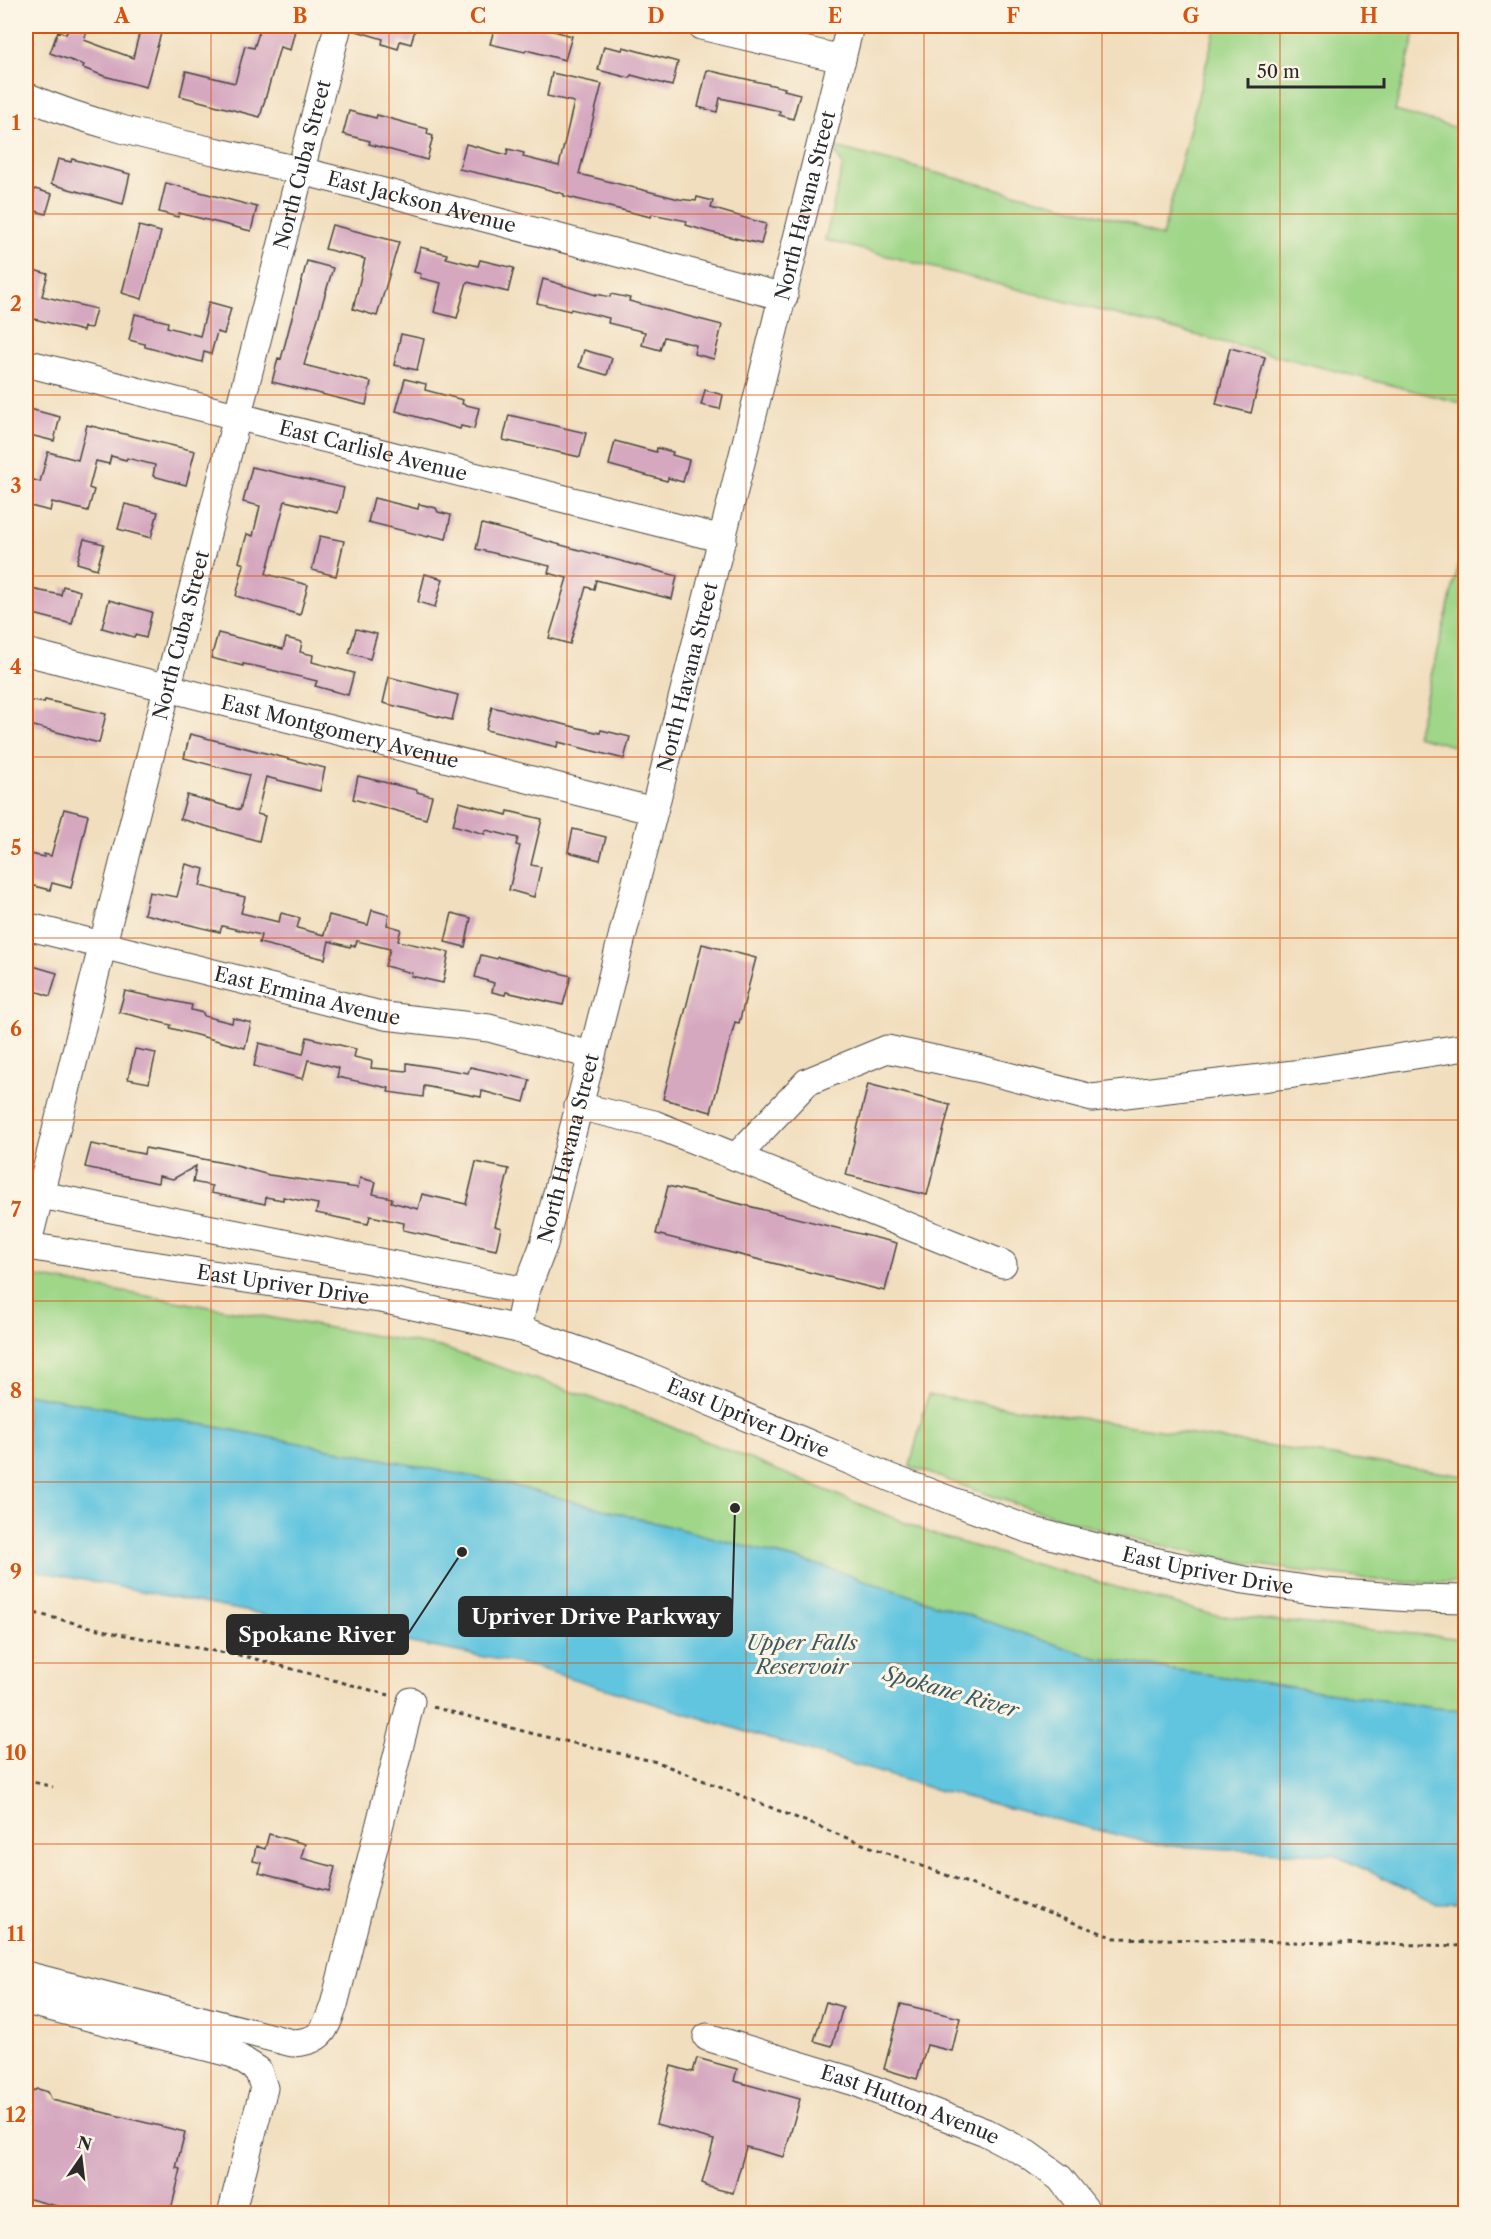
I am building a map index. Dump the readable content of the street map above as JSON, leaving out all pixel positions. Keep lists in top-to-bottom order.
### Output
{
  "streets": {
    "street": [
      "North Cuba Street",
      "East Jackson Avenue",
      "North Havana Street",
      "East Carlisle Avenue",
      "East Montgomery Avenue",
      "East Ermina Avenue",
      "East Upriver Drive",
      "East Hutton Avenue"
    ]
  },
  "crossings": [
    ["North Cuba Street", "East Jackson Avenue"],
    ["North Cuba Street", "East Carlisle Avenue"],
    ["North Cuba Street", "East Montgomery Avenue"],
    ["North Cuba Street", "East Ermina Avenue"],
    ["North Cuba Street", "East Upriver Drive"],
    ["East Jackson Avenue", "North Havana Street"],
    ["North Havana Street", "East Carlisle Avenue"],
    ["North Havana Street", "East Montgomery Avenue"],
    ["North Havana Street", "East Ermina Avenue"],
    ["North Havana Street", "East Upriver Drive"]
  ],
  "water": ["Upper Falls Reservoir", "Spokane River"],
  "places": ["Upriver Drive Parkway", "Spokane River"],
  "scale_bar": "50 m",
  "north": "top",
  "grid": {
    "columns": [
      "A",
      "B",
      "C",
      "D",
      "E",
      "F",
      "G",
      "H"
    ],
    "rows": [
      "1",
      "2",
      "3",
      "4",
      "5",
      "6",
      "7",
      "8",
      "9",
      "10",
      "11",
      "12"
    ]
  }
}
